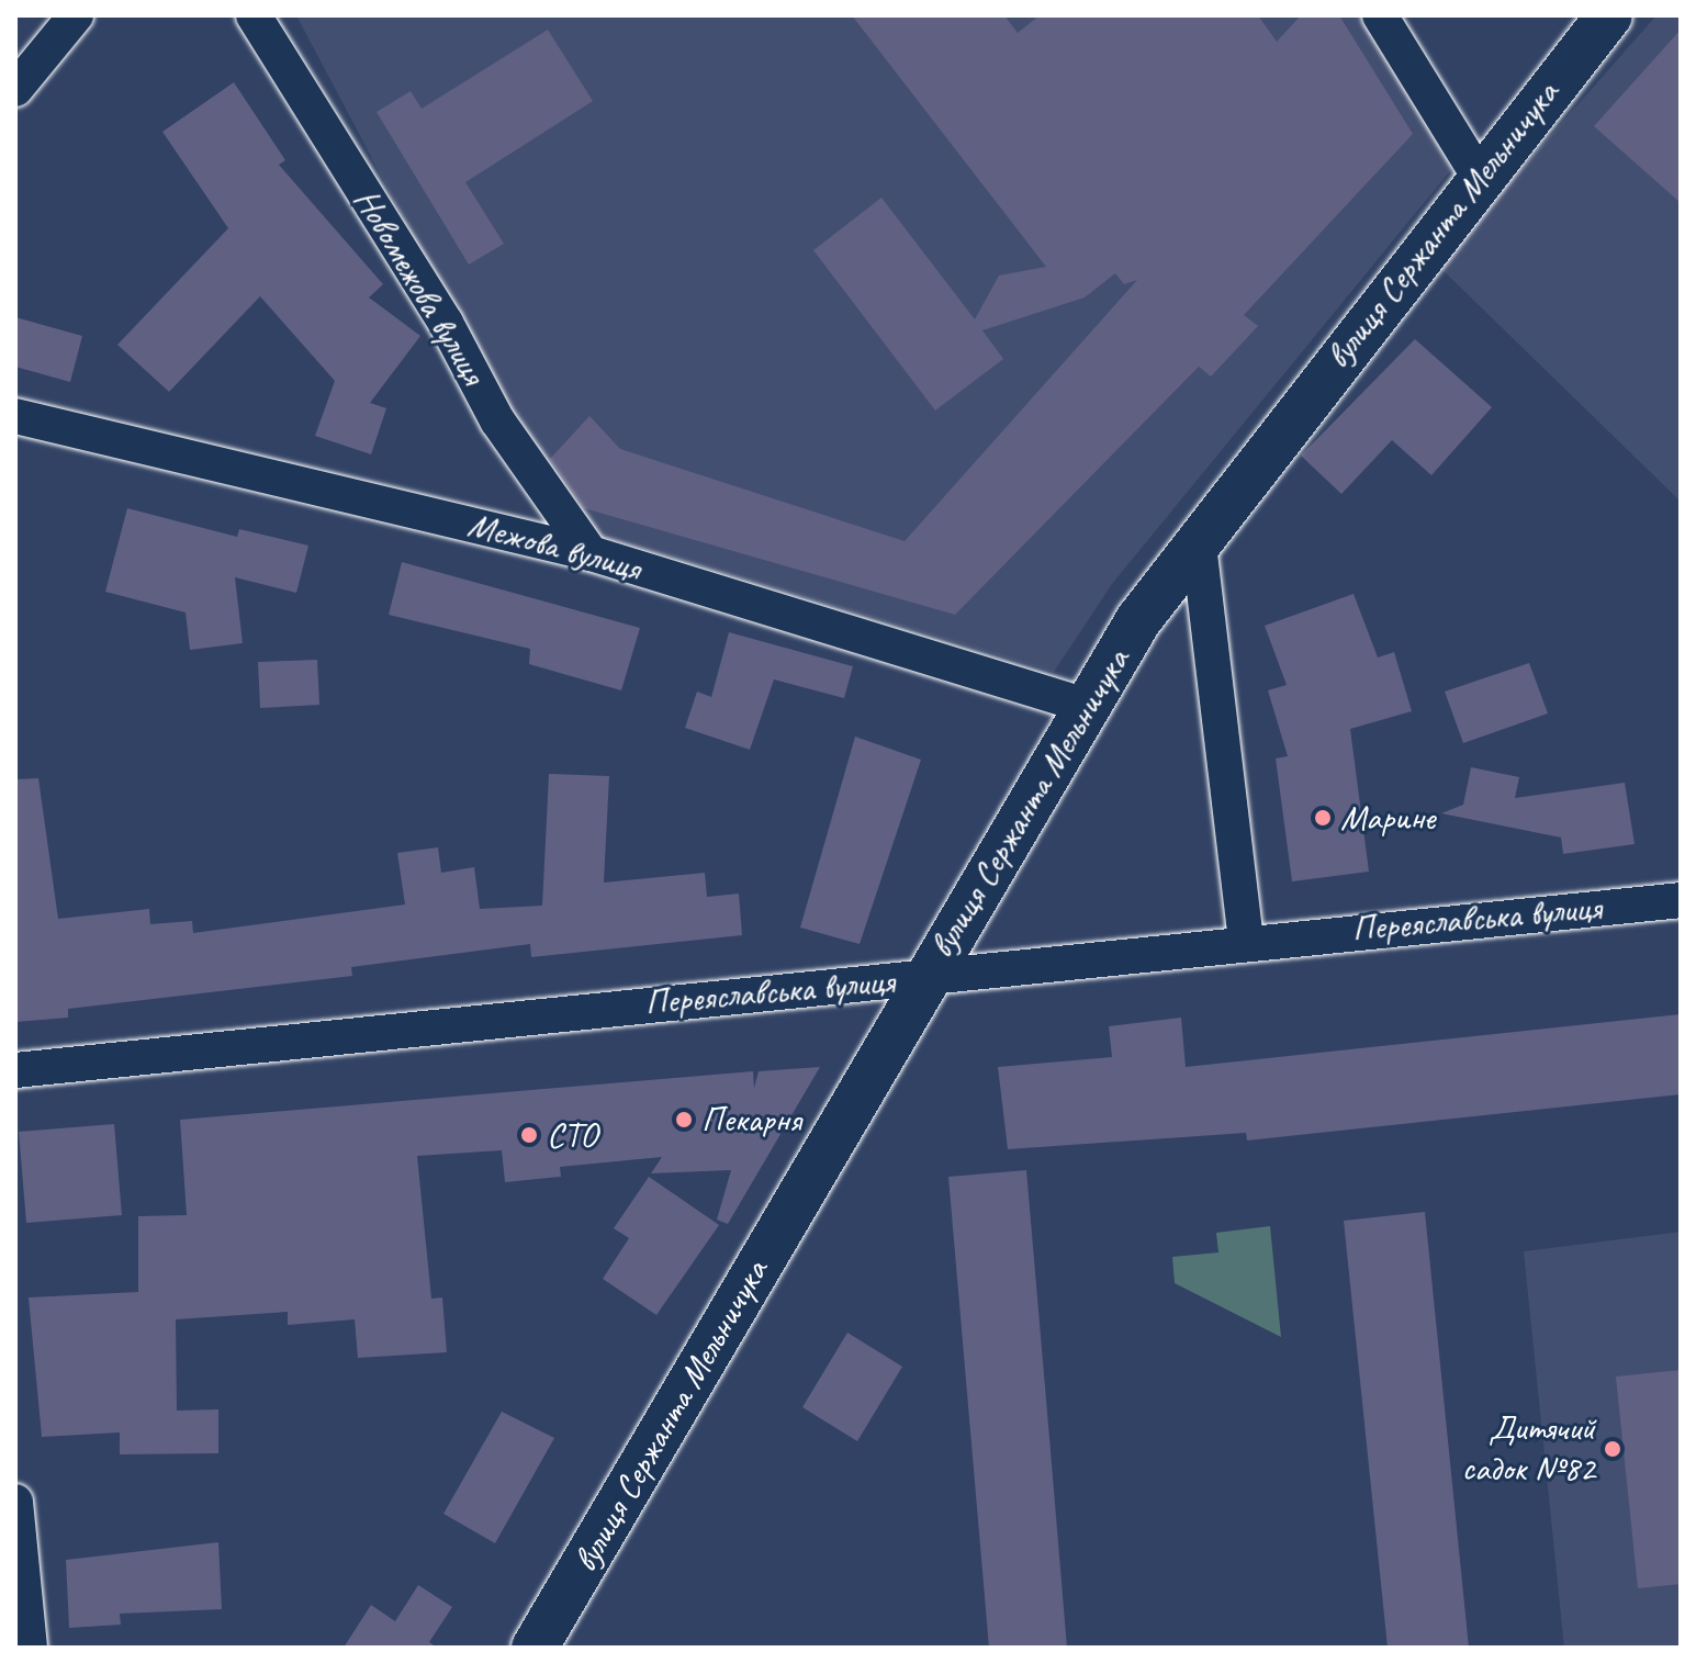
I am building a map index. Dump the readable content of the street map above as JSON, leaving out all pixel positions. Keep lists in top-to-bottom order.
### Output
{
  "streets": {
    "street": [
      "вулиця Сержанта Мельничука",
      "Новомежова вулиця",
      "Межова вулиця",
      "Переяславська вулиця"
    ]
  },
  "crossings": [
    ["вулиця Сержанта Мельничука", "Межова вулиця"],
    ["вулиця Сержанта Мельничука", "Переяславська вулиця"],
    ["Новомежова вулиця", "Межова вулиця"]
  ],
  "places": [
    "Марине",
    "Пекарня",
    "СТО",
    "Дитячий садок №82"
  ]
}
